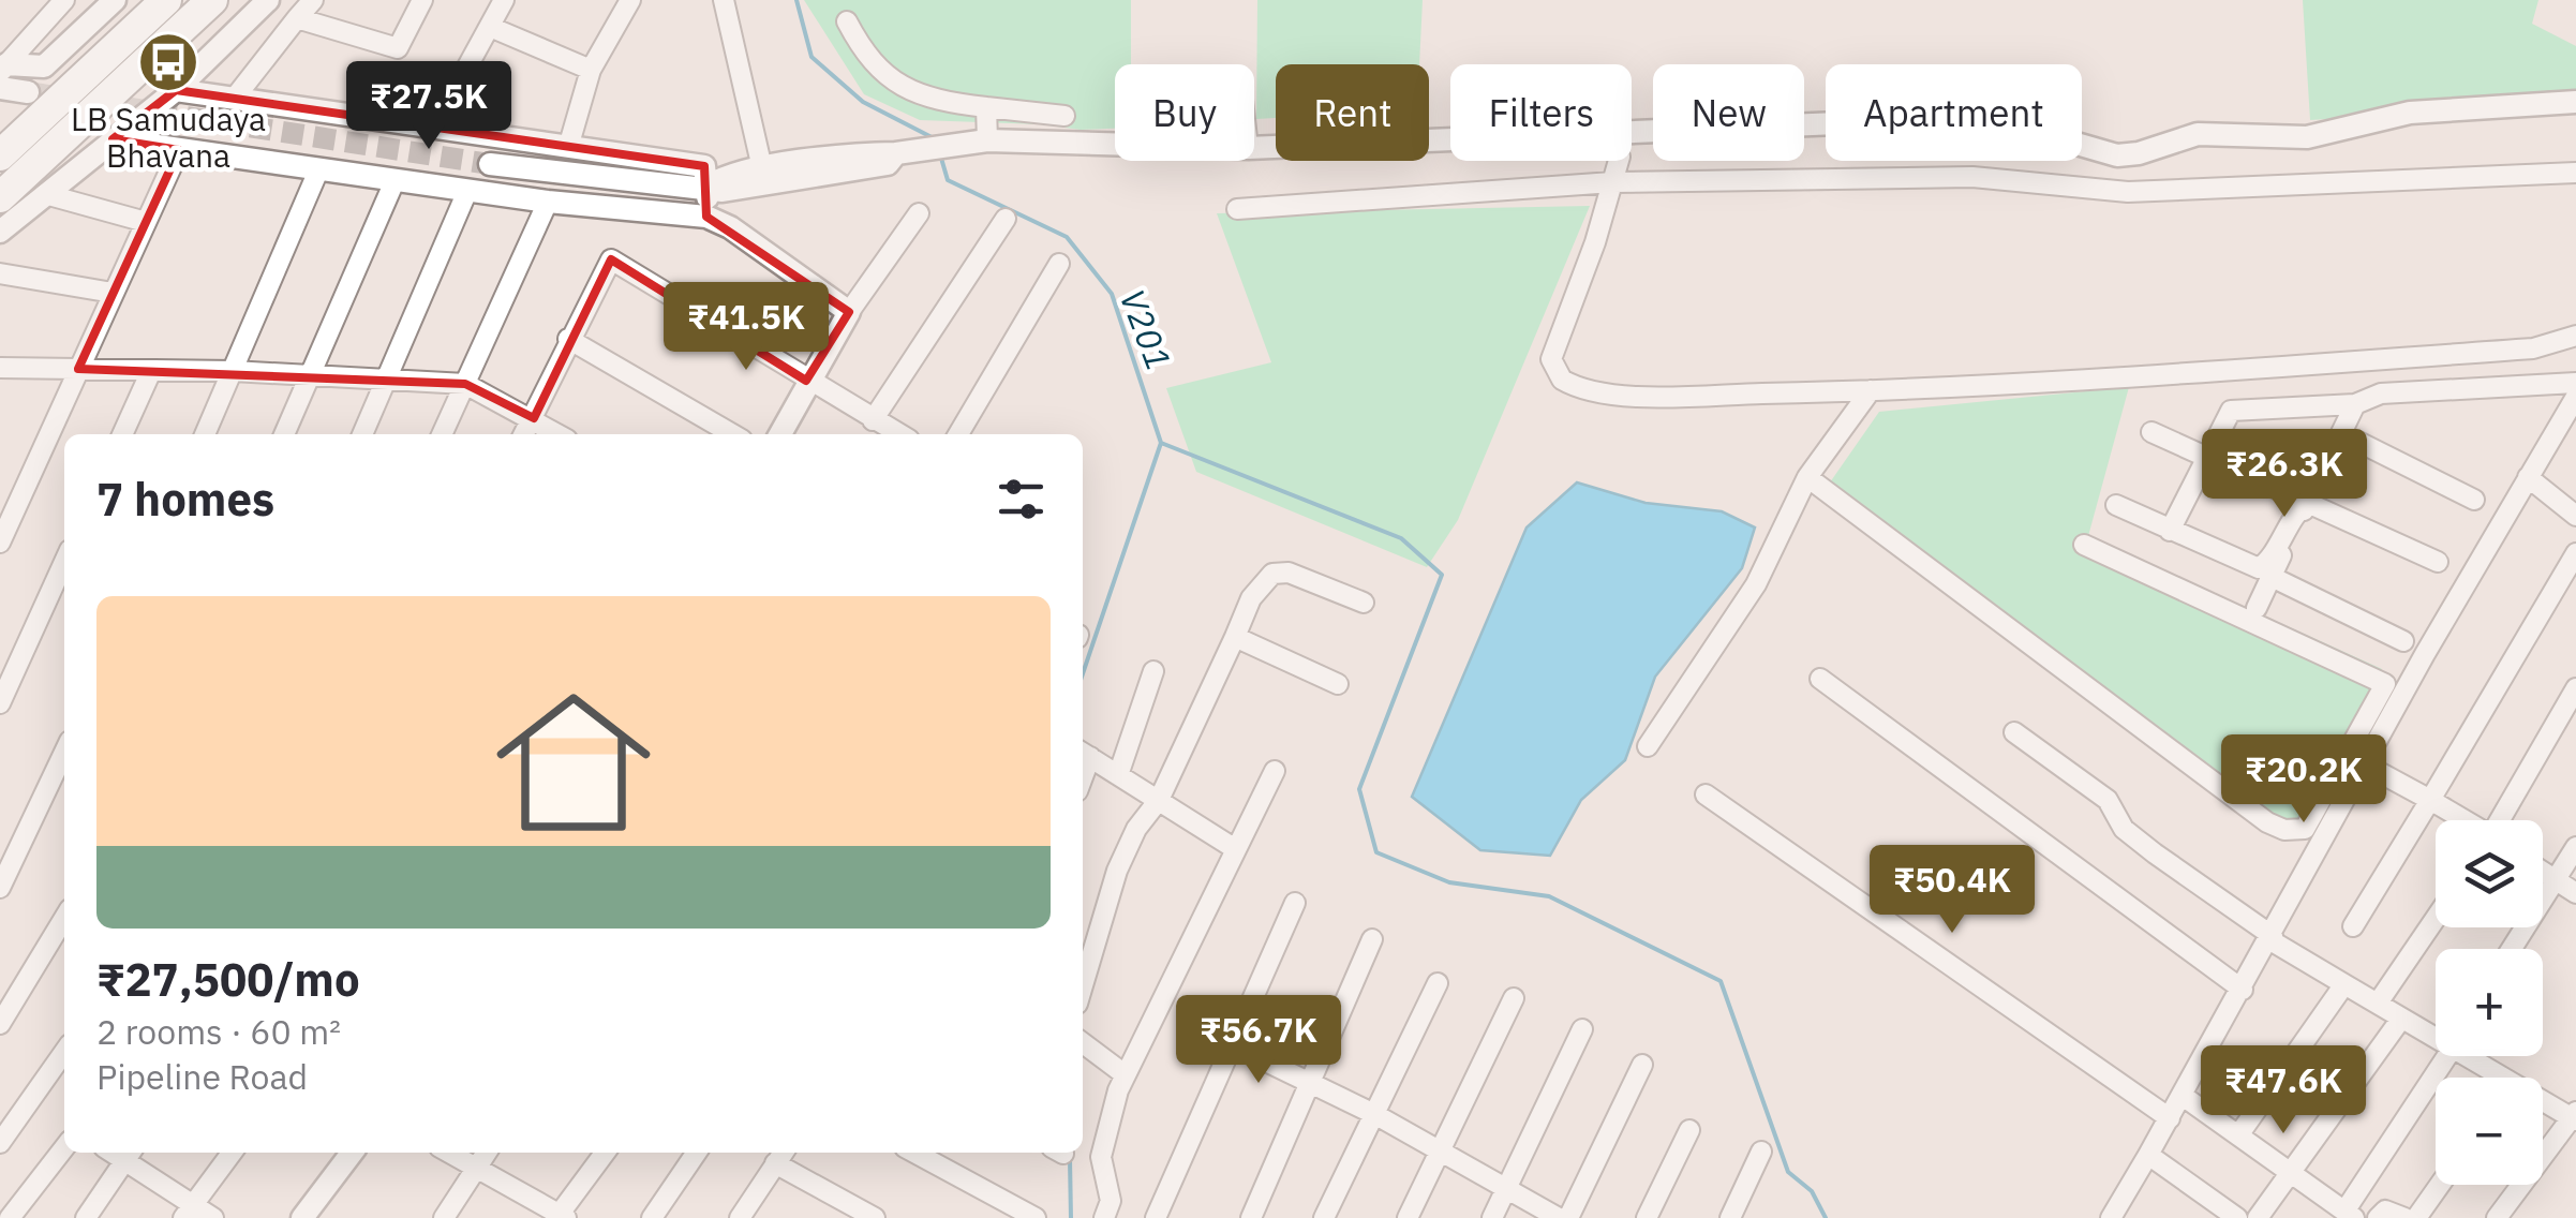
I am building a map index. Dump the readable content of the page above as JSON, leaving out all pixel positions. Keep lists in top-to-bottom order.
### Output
{
  "water": ["V201"],
  "places": {
    "bus stop": ["LB Samudaya Bhavana"]
  },
  "page": {
    "price": [
      "₹27.5K",
      "₹41.5K",
      "₹26.3K",
      "₹20.2K",
      "₹50.4K",
      "₹56.7K",
      "₹47.6K"
    ],
    "chip": [
      "Buy",
      "Rent",
      "Filters",
      "New",
      "Apartment"
    ],
    "heading": "7 homes",
    "list": [
      {
        "name": "₹27,500/mo",
        "note": "2 rooms · 60 m² · Pipeline Road"
      }
    ],
    "map_buttons": ["+", "−"]
  }
}
